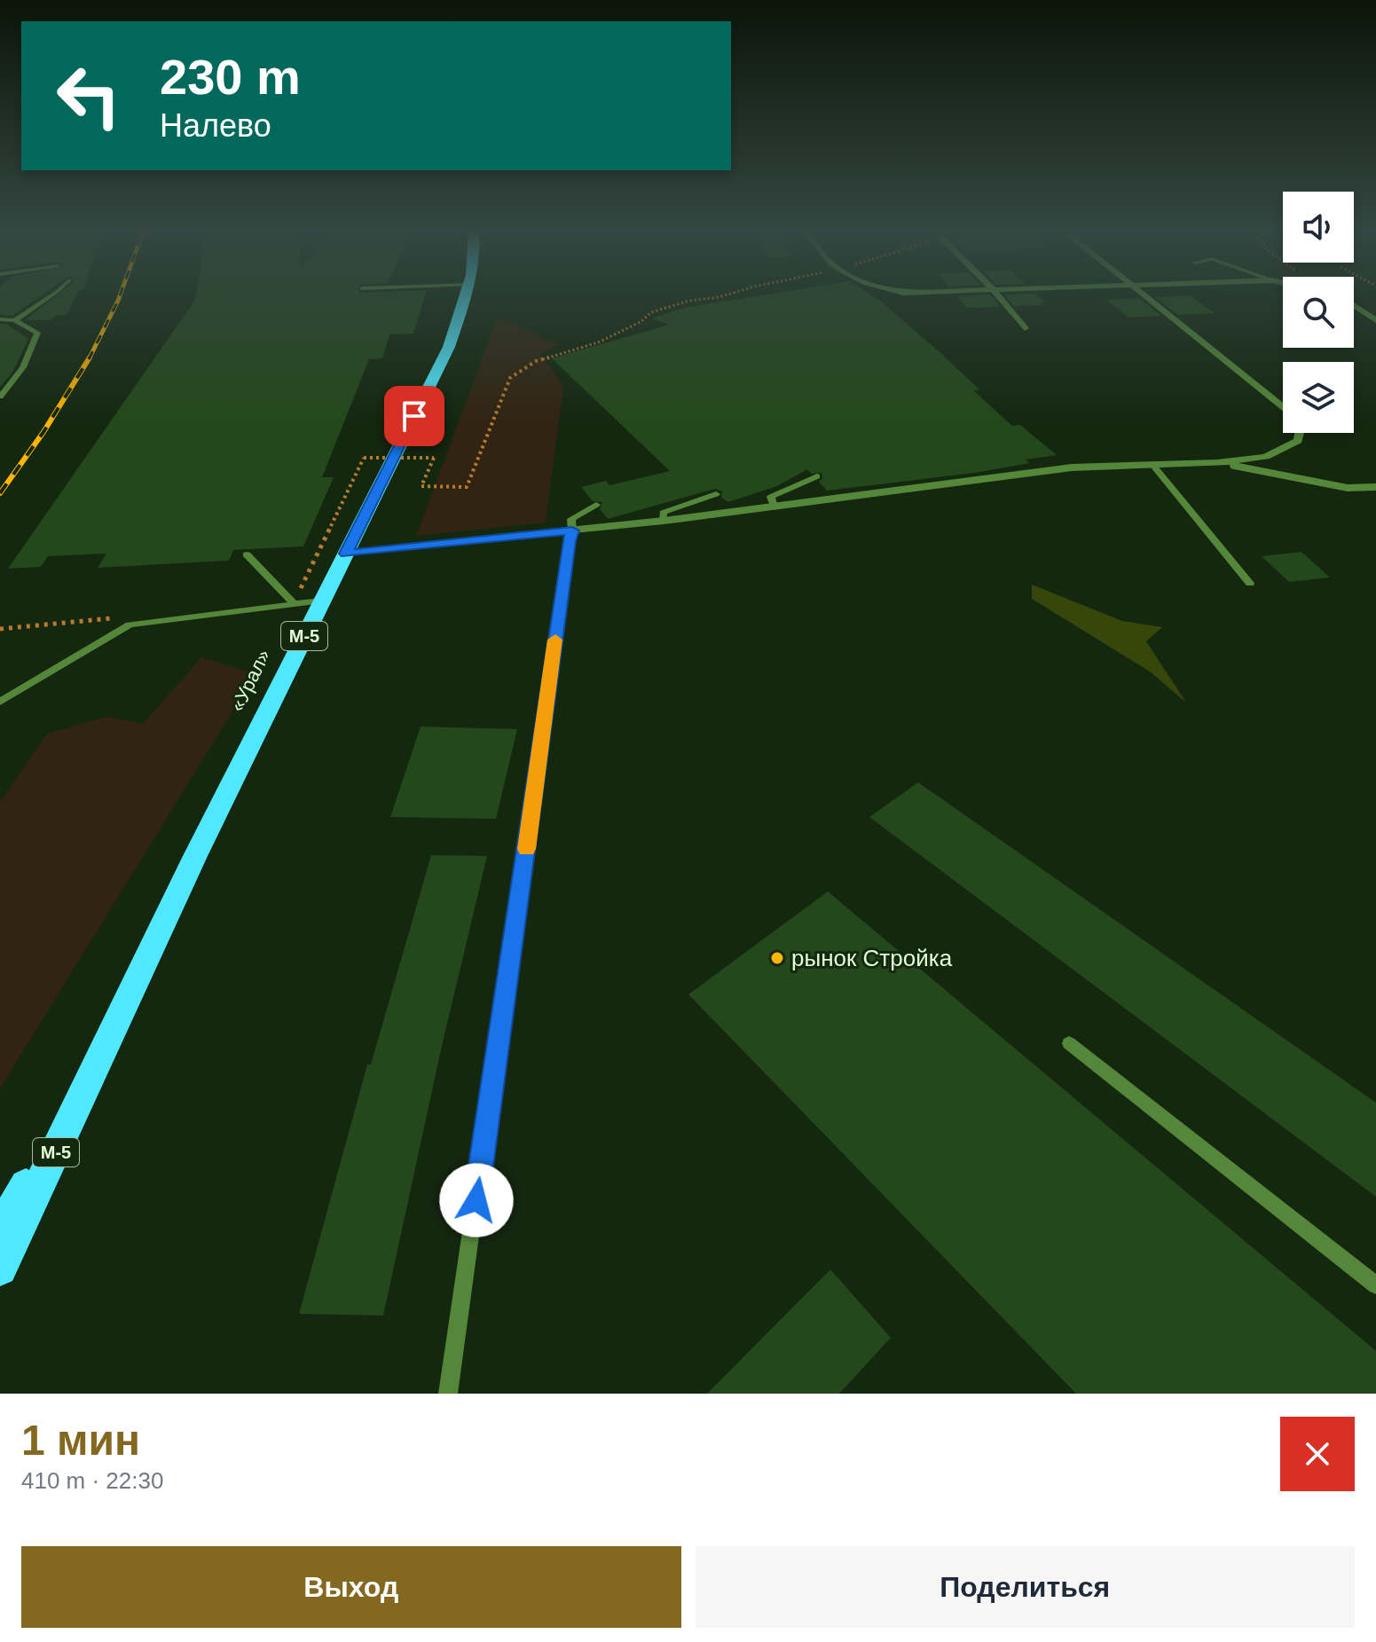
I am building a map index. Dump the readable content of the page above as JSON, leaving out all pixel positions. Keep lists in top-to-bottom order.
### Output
{
  "streets": {
    "highway": ["М-5", "«Урал»"]
  },
  "places": ["рынок Стройка"],
  "page": {
    "turn": ["230 m", "Налево"],
    "heading": ["1 мин", "410 m · 22:30"],
    "buttons": ["Выход", "Поделиться"]
  }
}
